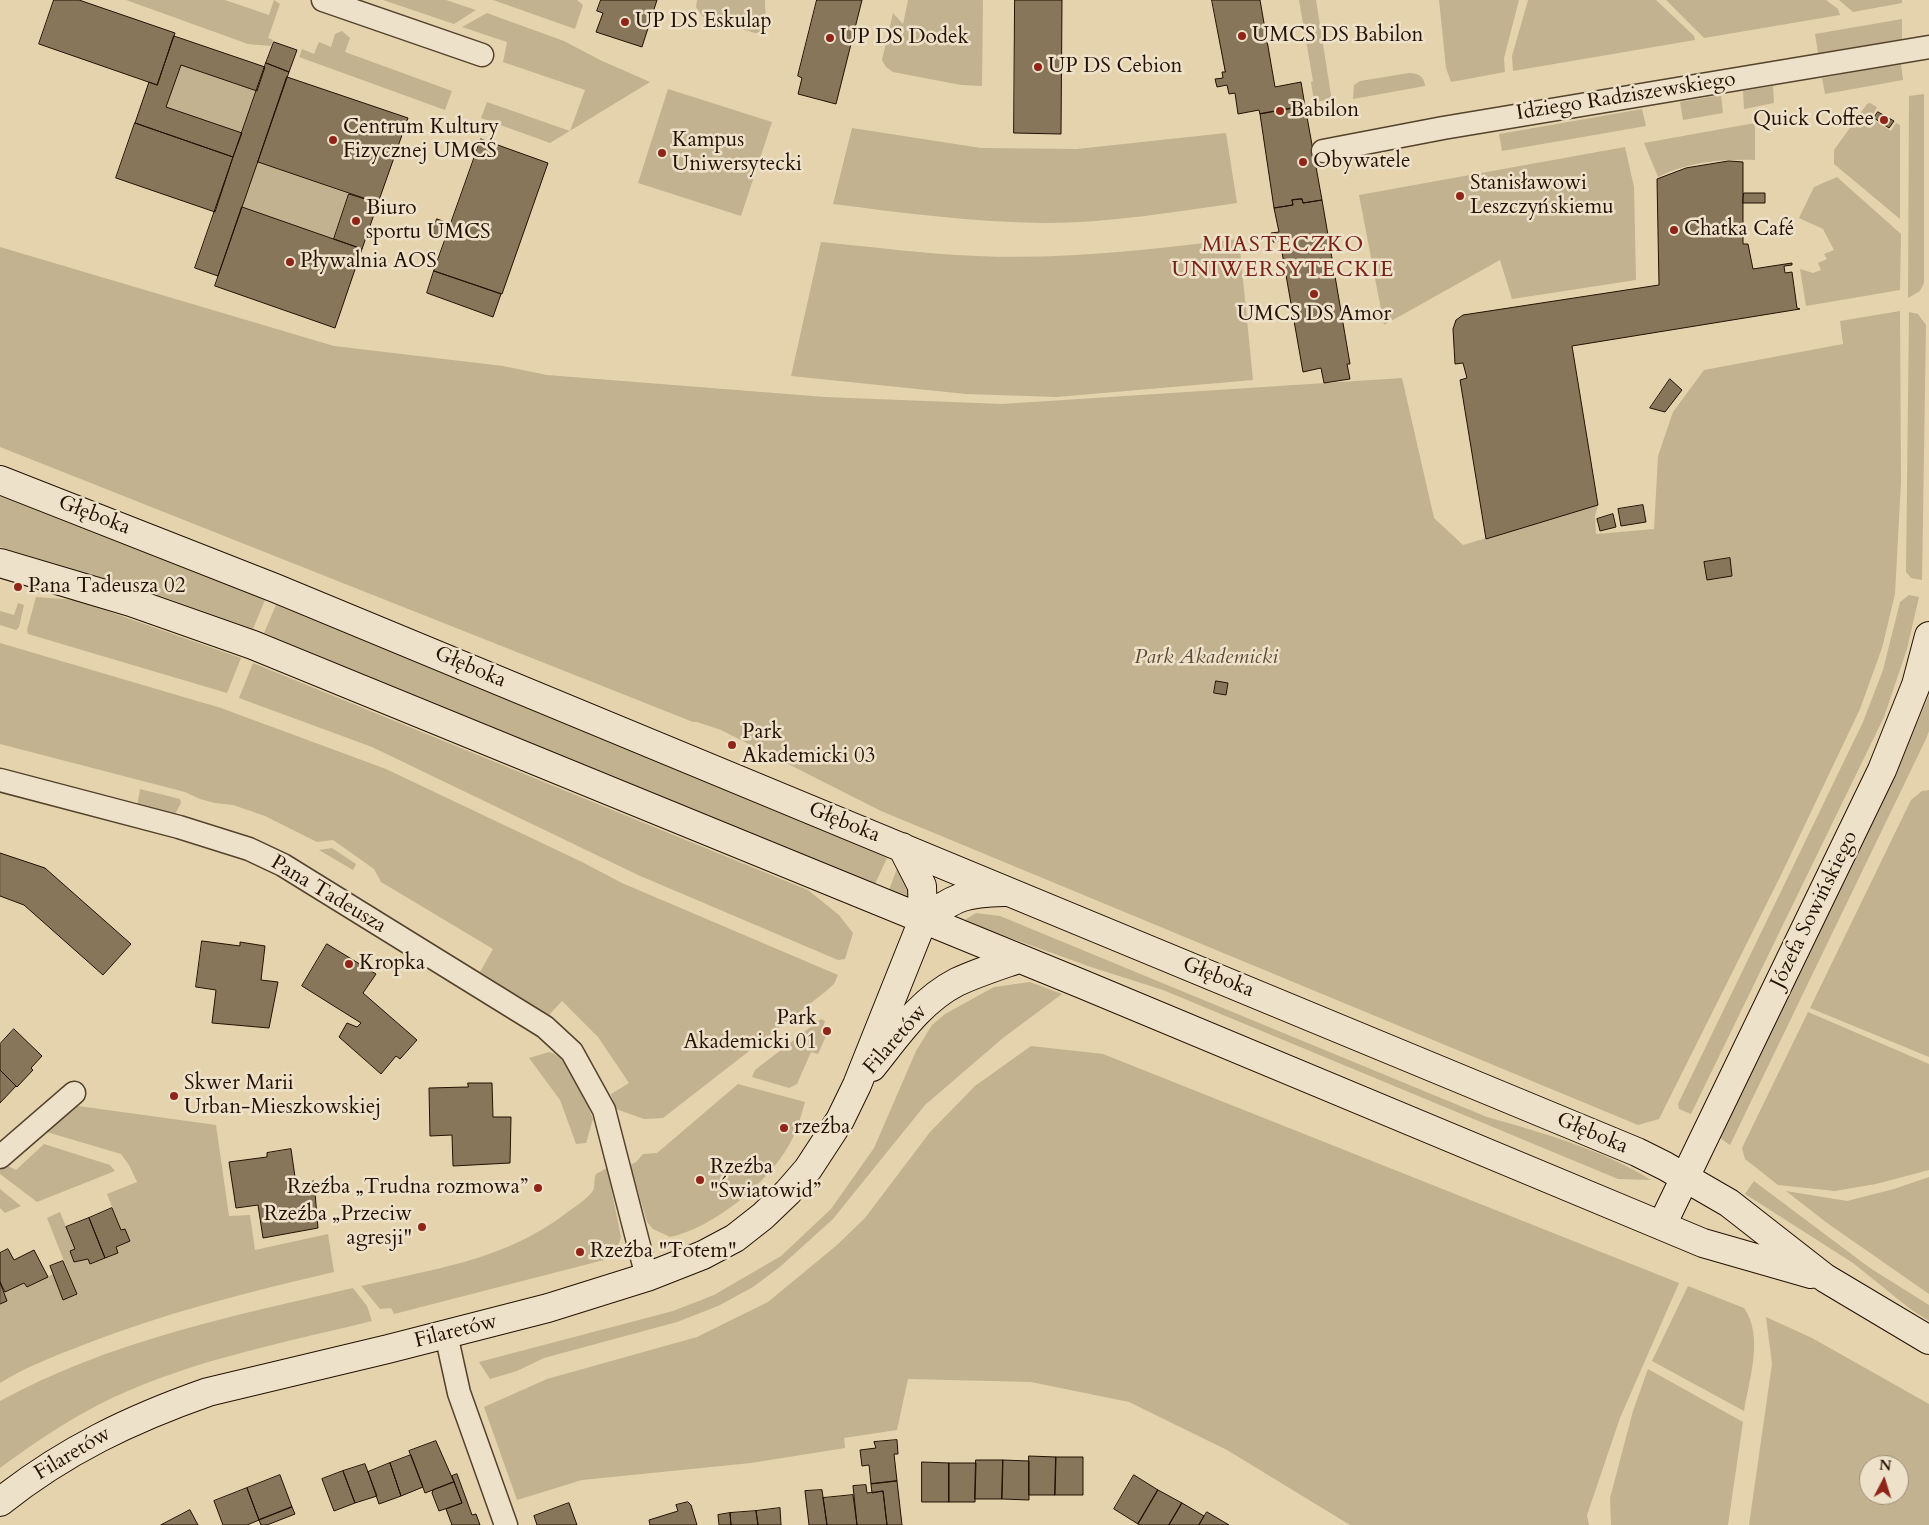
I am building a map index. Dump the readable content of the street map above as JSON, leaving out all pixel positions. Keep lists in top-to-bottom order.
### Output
{
  "streets": {
    "main road": ["Głęboka", "Józefa Sowińskiego", "Filaretów"],
    "street": ["Idziego Radziszewskiego", "Pana Tadeusza"]
  },
  "crossings": [
    ["Głęboka", "Józefa Sowińskiego"],
    ["Głęboka", "Filaretów"],
    ["Pana Tadeusza", "Filaretów"]
  ],
  "districts": ["MIASTECZKO UNIWERSYTECKIE"],
  "parks": ["Park Akademicki"],
  "places": [
    "UP DS Eskulap",
    "UMCS DS Babilon",
    "UP DS Dodek",
    "UP DS Cebion",
    "Babilon",
    "Quick Coffee",
    "Centrum Kultury Fizycznej UMCS",
    "Kampus Uniwersytecki",
    "Obywatele",
    "Stanisławowi Leszczyńskiemu",
    "Biuro sportu UMCS",
    "Chatka Café",
    "Pływalnia AOS",
    "UMCS DS Amor",
    "Pana Tadeusza 02",
    "Park Akademicki 03",
    "Kropka",
    "Park Akademicki 01",
    "Skwer Marii Urban-Mieszkowskiej",
    "rzeźba",
    "Rzeźba \"Światowid”",
    "Rzeźba „Trudna rozmowa”",
    "Rzeźba „Przeciw agresji\"",
    "Rzeźba \"Totem\""
  ],
  "north": "top"
}
